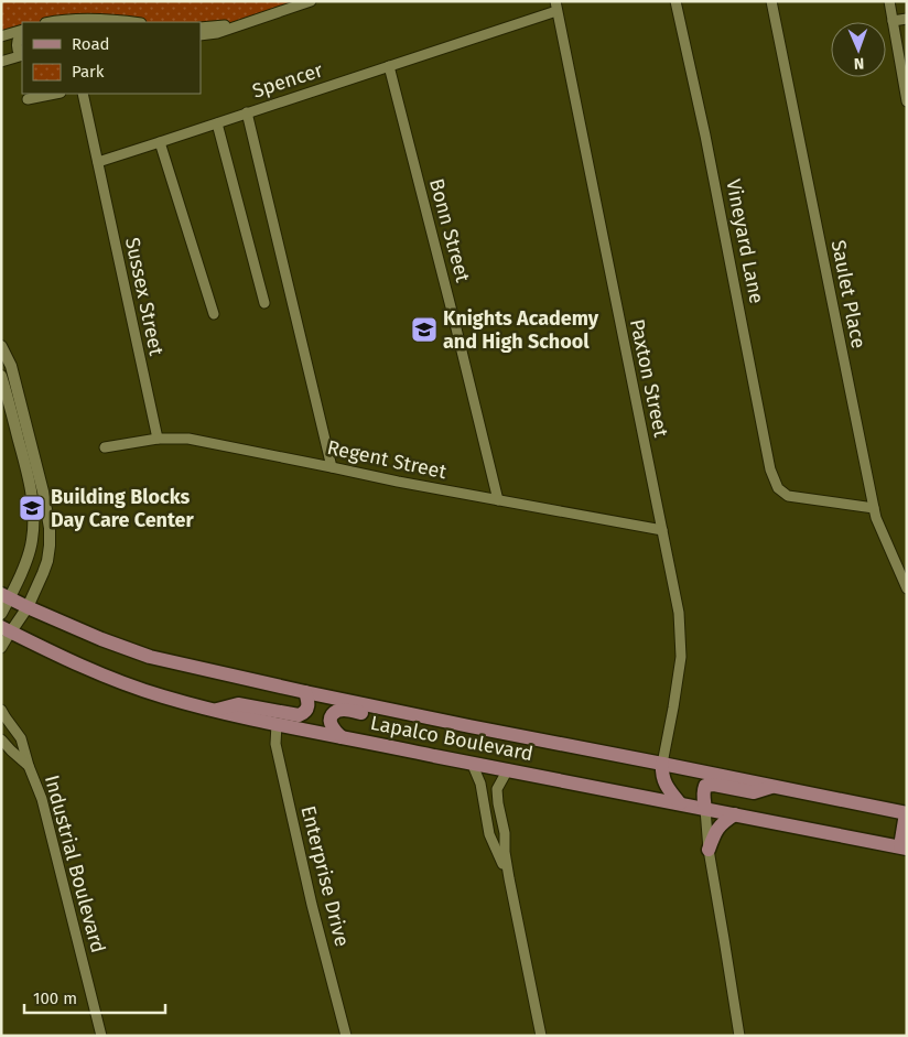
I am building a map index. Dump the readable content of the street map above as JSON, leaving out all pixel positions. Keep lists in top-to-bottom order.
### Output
{
  "streets": {
    "main road": ["Lapalco Boulevard"],
    "street": [
      "Spencer",
      "Bonn Street",
      "Vineyard Lane",
      "Saulet Place",
      "Sussex Street",
      "Paxton Street",
      "Regent Street",
      "Industrial Boulevard",
      "Enterprise Drive"
    ]
  },
  "crossings": [
    ["Spencer", "Bonn Street"],
    ["Spencer", "Sussex Street"],
    ["Spencer", "Paxton Street"],
    ["Bonn Street", "Regent Street"],
    ["Vineyard Lane", "Saulet Place"],
    ["Sussex Street", "Regent Street"],
    ["Paxton Street", "Regent Street"],
    ["Paxton Street", "Lapalco Boulevard"],
    ["Lapalco Boulevard", "Enterprise Drive"]
  ],
  "places": {
    "school or university": ["Knights Academy and High School", "Building Blocks Day Care Center"]
  },
  "legend": ["Road", "Park"],
  "scale_bar": "100 m",
  "north": "bottom"
}
